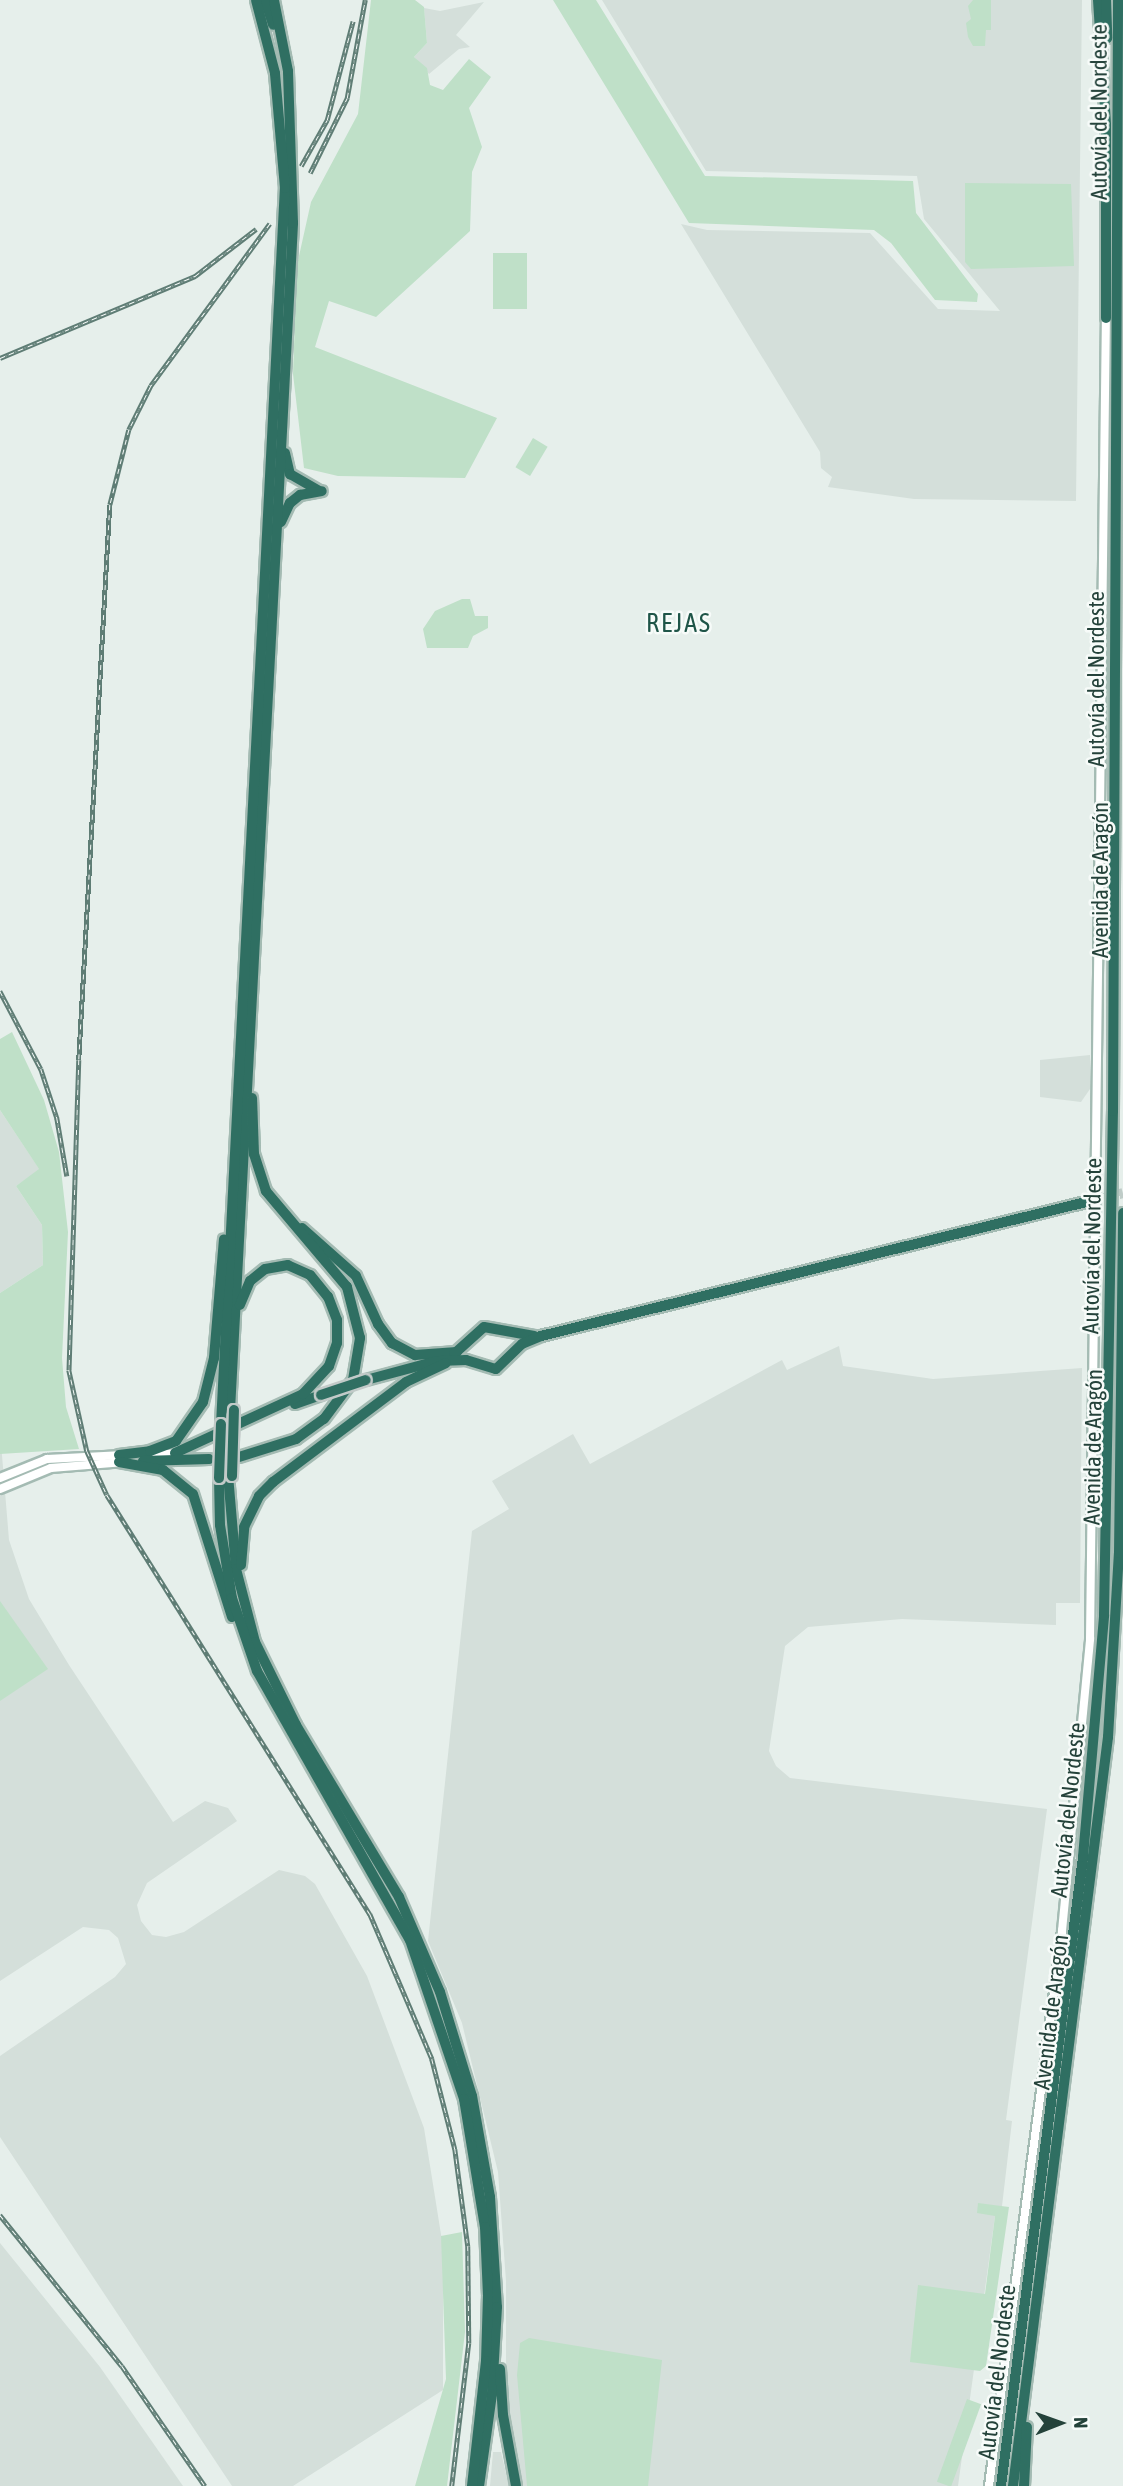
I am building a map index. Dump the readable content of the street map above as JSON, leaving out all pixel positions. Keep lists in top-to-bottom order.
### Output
{
  "streets": {
    "highway": ["Autovía del Nordeste"],
    "street": ["Avenida de Aragón"]
  },
  "districts": ["REJAS"],
  "north": "right"
}
